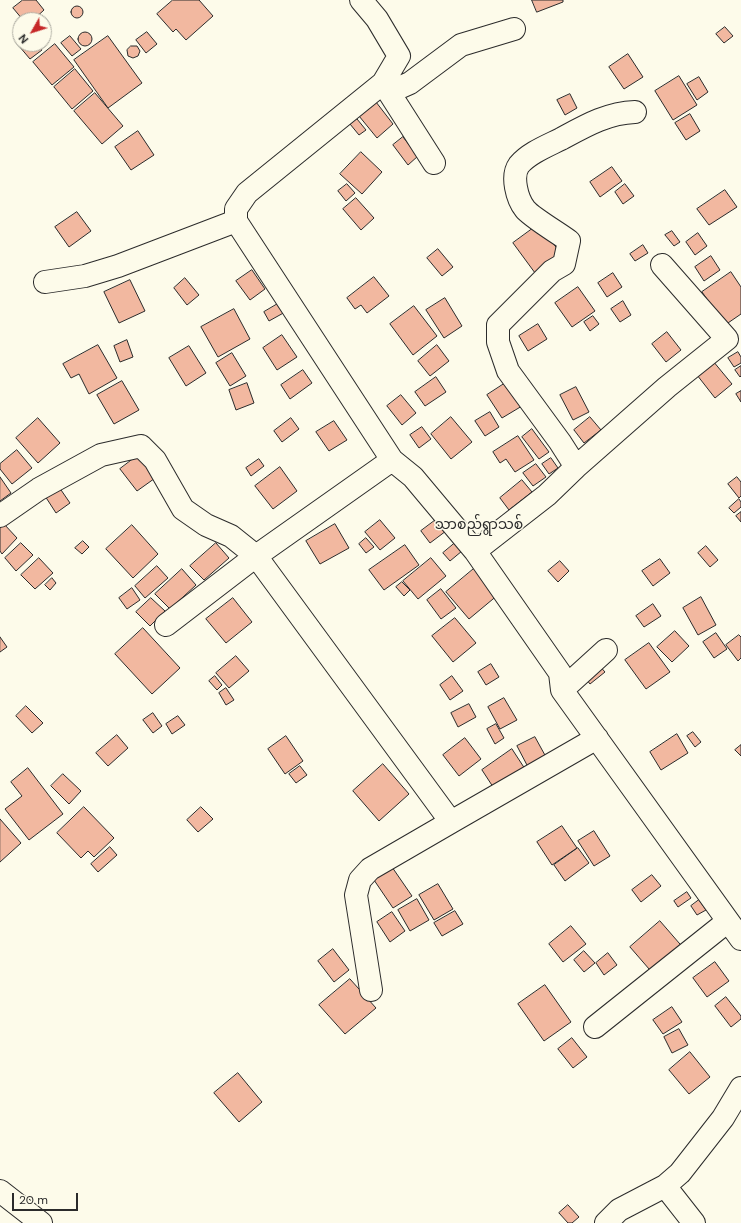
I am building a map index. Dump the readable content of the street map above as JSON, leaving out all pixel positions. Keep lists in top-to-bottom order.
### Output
{
  "districts": ["သာစည်ရွာသစ်"],
  "scale_bar": "20 m",
  "north": "bottom left"
}
